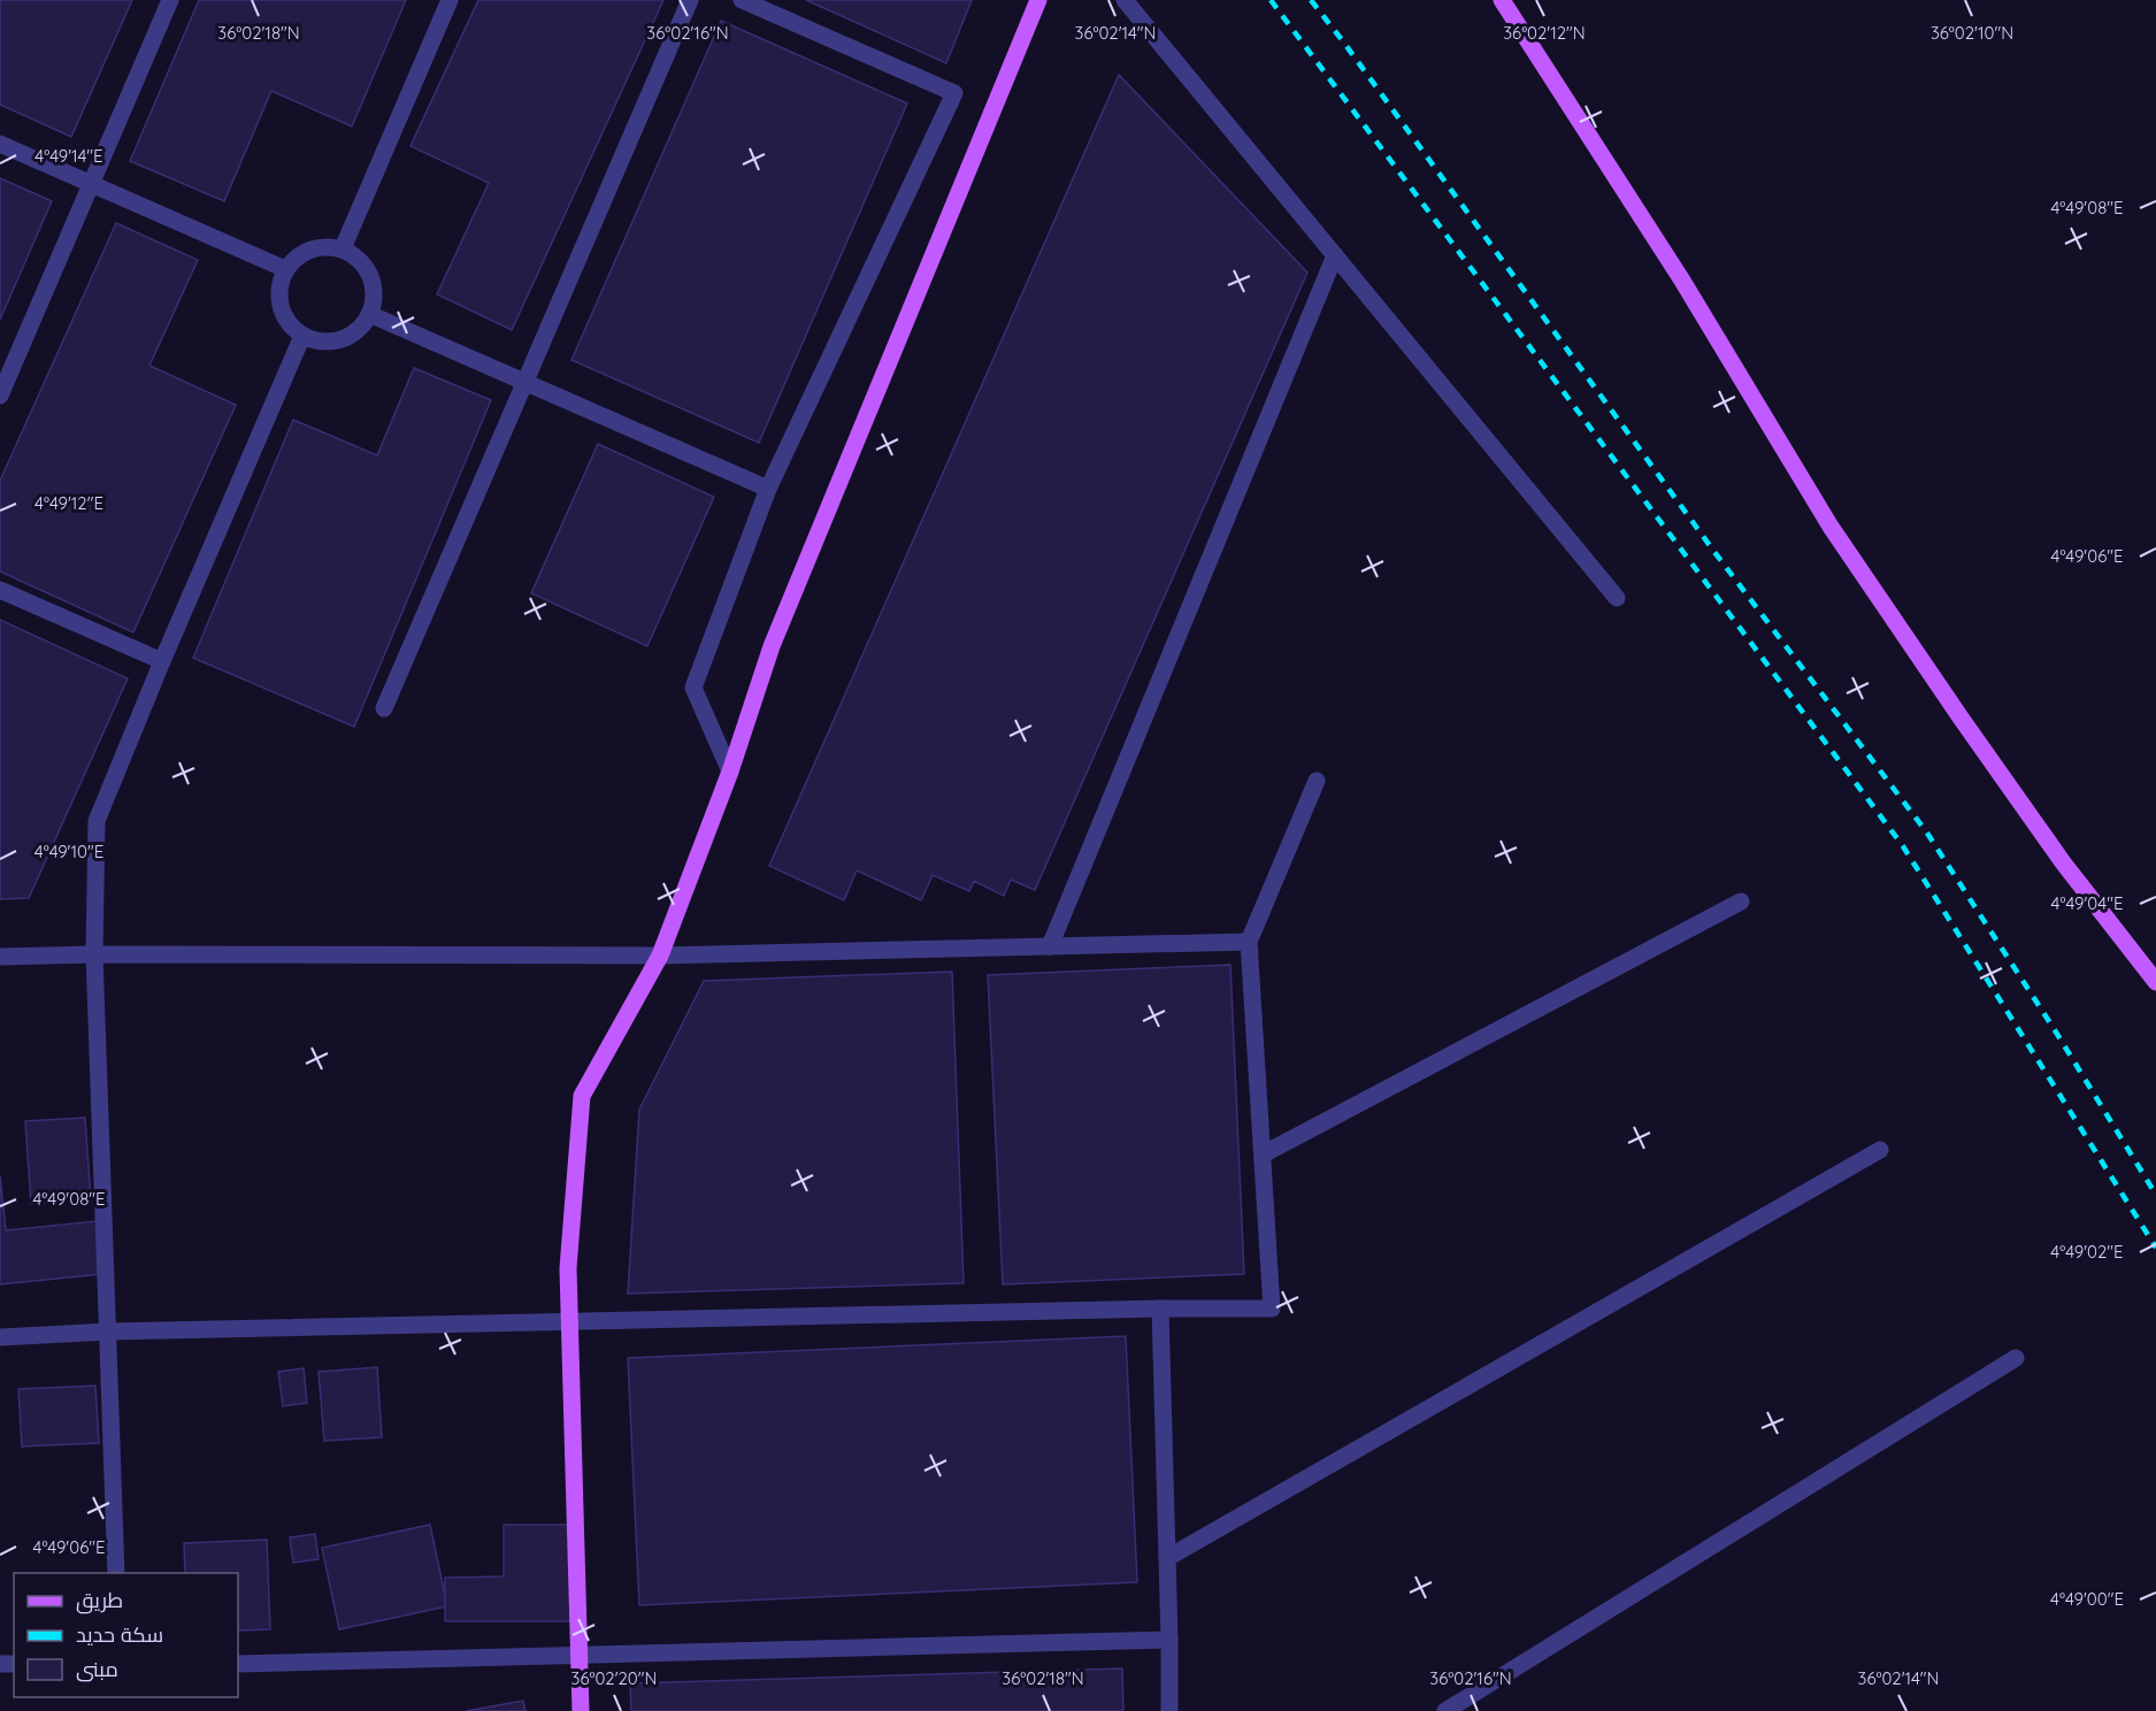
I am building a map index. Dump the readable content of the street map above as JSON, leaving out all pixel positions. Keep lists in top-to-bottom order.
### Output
{
  "legend": ["طريق", "سكة حديد", "مبنى"],
  "coordinates": [
    "36°02'18\"N",
    "36°02'16\"N",
    "36°02'14\"N",
    "36°02'12\"N",
    "36°02'10\"N",
    "4°49'14\"E",
    "4°49'08\"E",
    "4°49'12\"E",
    "4°49'06\"E",
    "4°49'10\"E",
    "4°49'04\"E",
    "4°49'02\"E",
    "4°49'00\"E",
    "36°02'20\"N"
  ]
}
